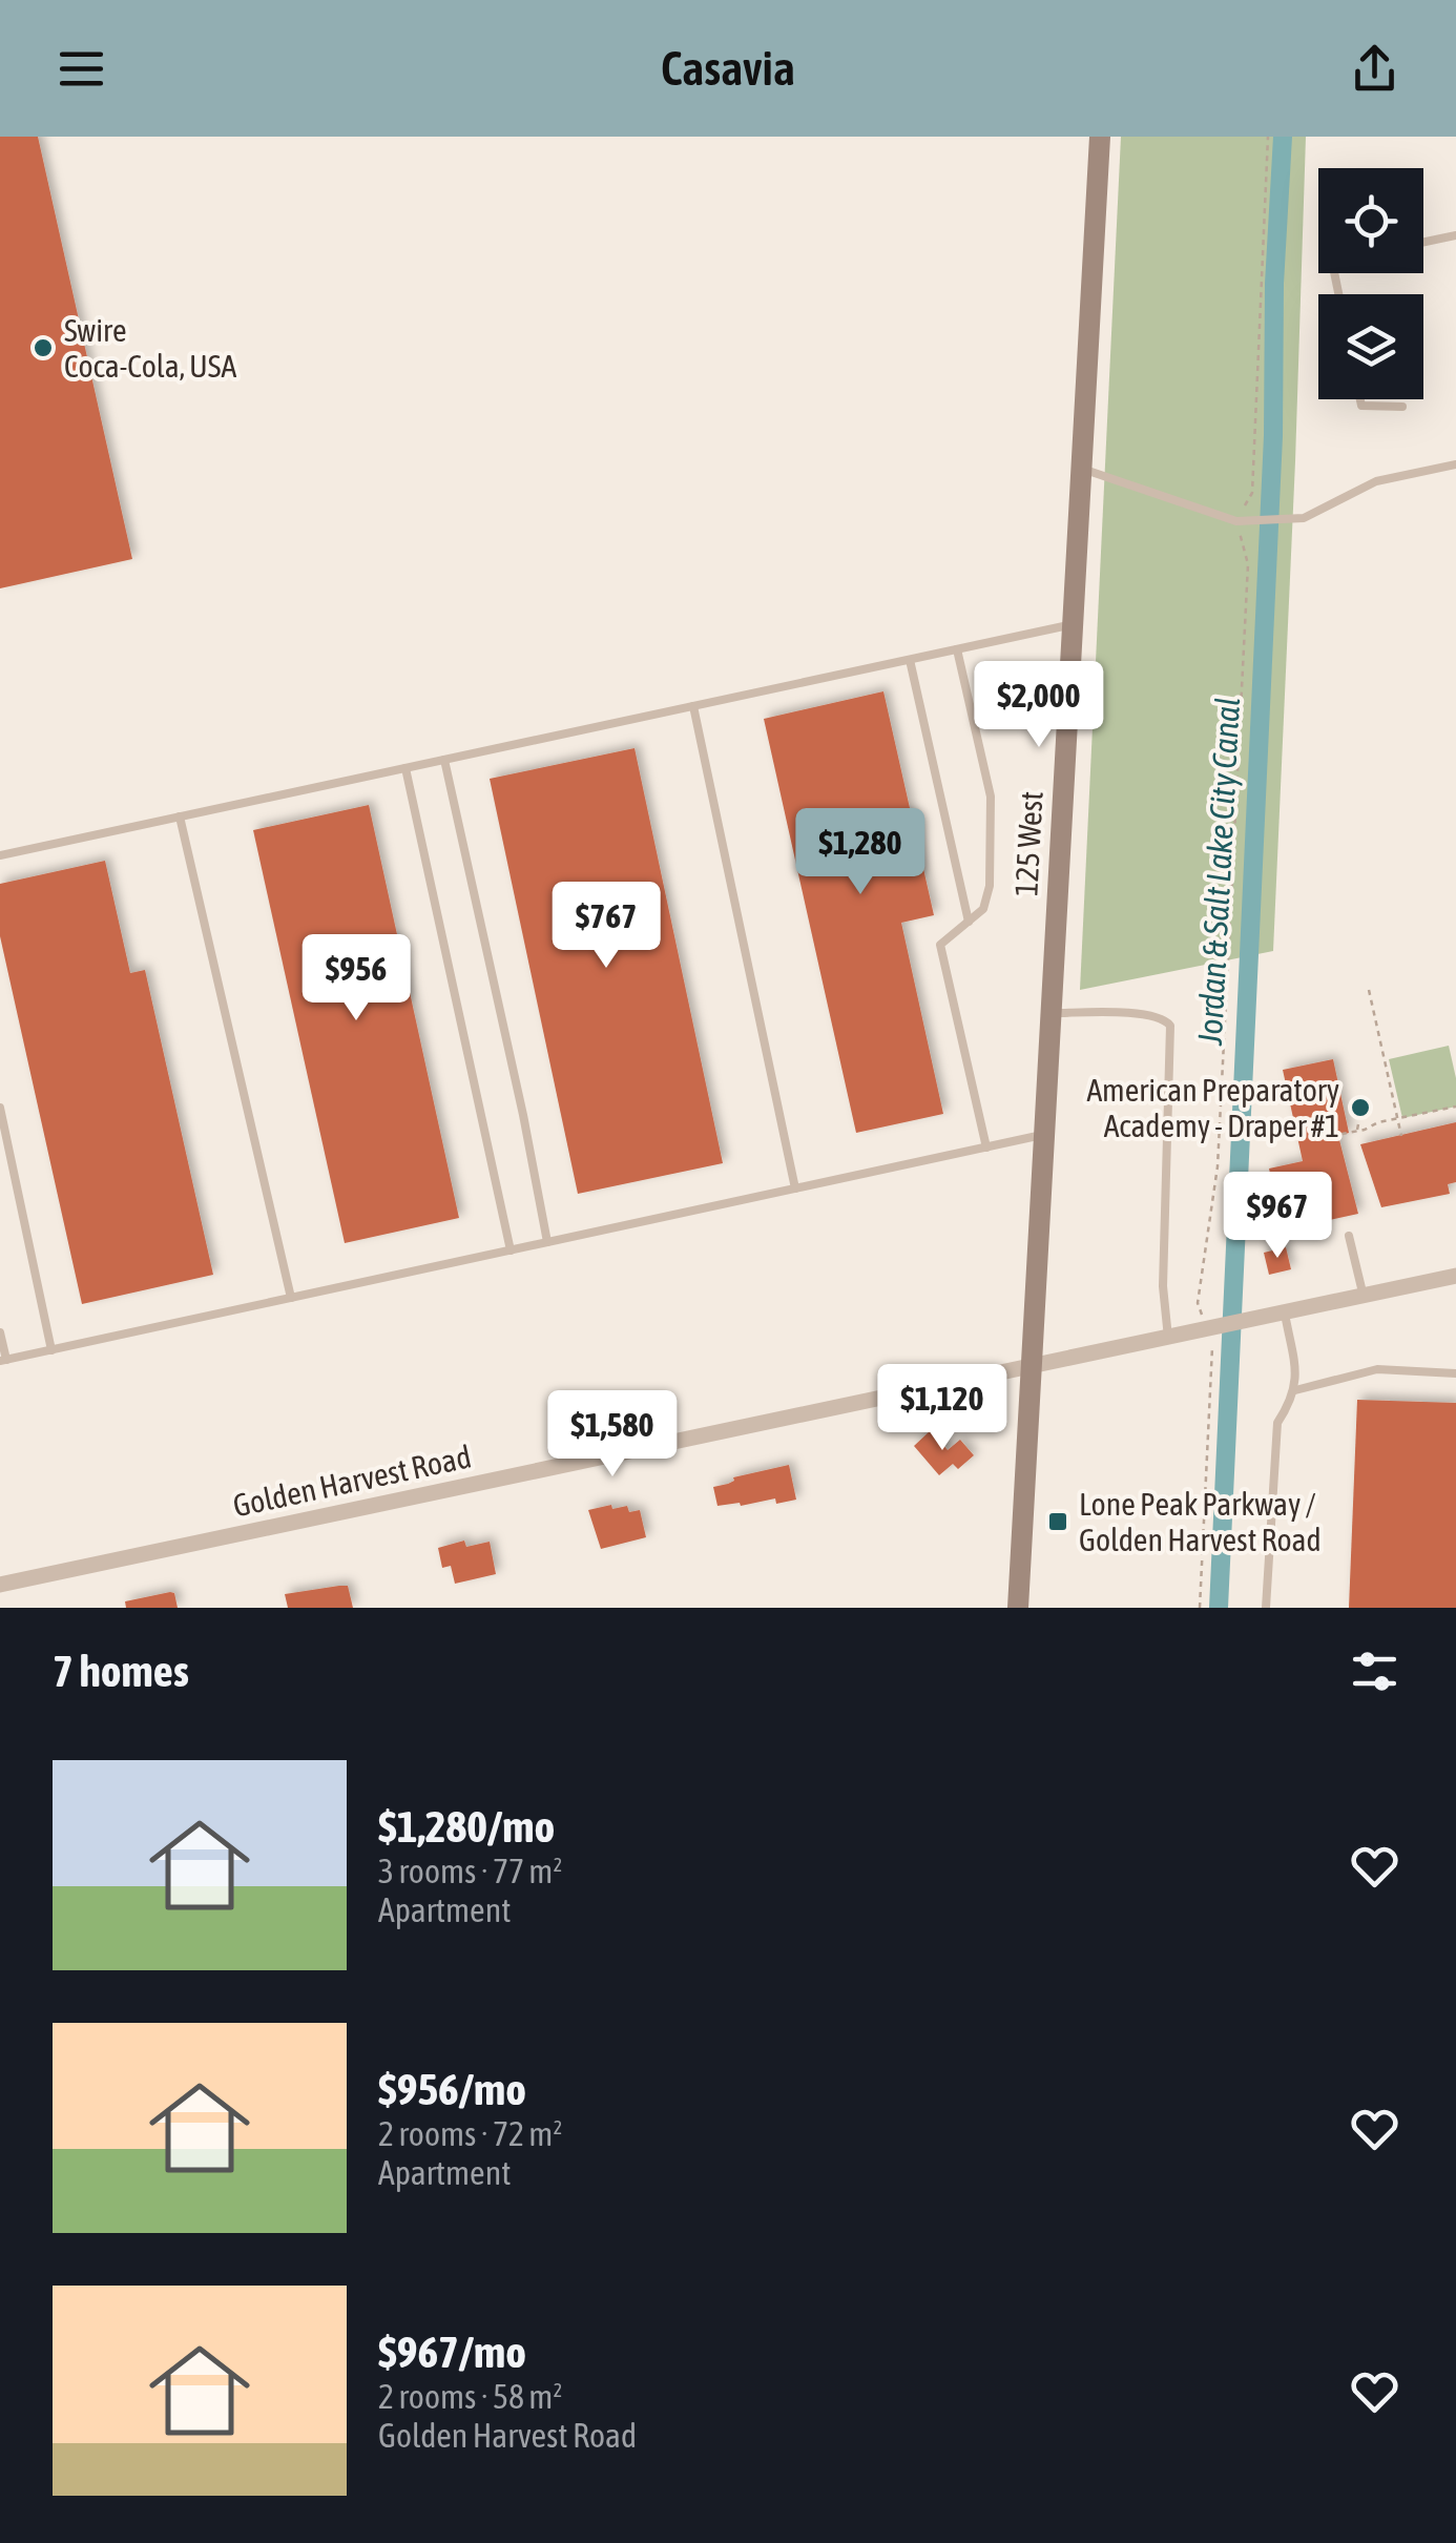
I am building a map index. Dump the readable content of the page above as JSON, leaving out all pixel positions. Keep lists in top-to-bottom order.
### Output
{
  "streets": {
    "main road": ["125 West"],
    "street": ["Golden Harvest Road"]
  },
  "crossings": [
    ["125 West", "Golden Harvest Road"]
  ],
  "water": ["Jordan & Salt Lake City Canal"],
  "places": {
    "other": ["Swire Coca-Cola, USA", "American Preparatory Academy - Draper #1"],
    "transit": ["Lone Peak Parkway / Golden Harvest Road"]
  },
  "page": {
    "header": "Casavia",
    "price": [
      "$2,000",
      "$1,280",
      "$767",
      "$956",
      "$967",
      "$1,120",
      "$1,580"
    ],
    "heading": "7 homes",
    "list": [
      {
        "name": "$1,280/mo",
        "note": "3 rooms · 77 m² · Apartment"
      },
      {
        "name": "$956/mo",
        "note": "2 rooms · 72 m² · Apartment"
      },
      {
        "name": "$967/mo",
        "note": "2 rooms · 58 m² · Golden Harvest Road"
      }
    ]
  }
}
